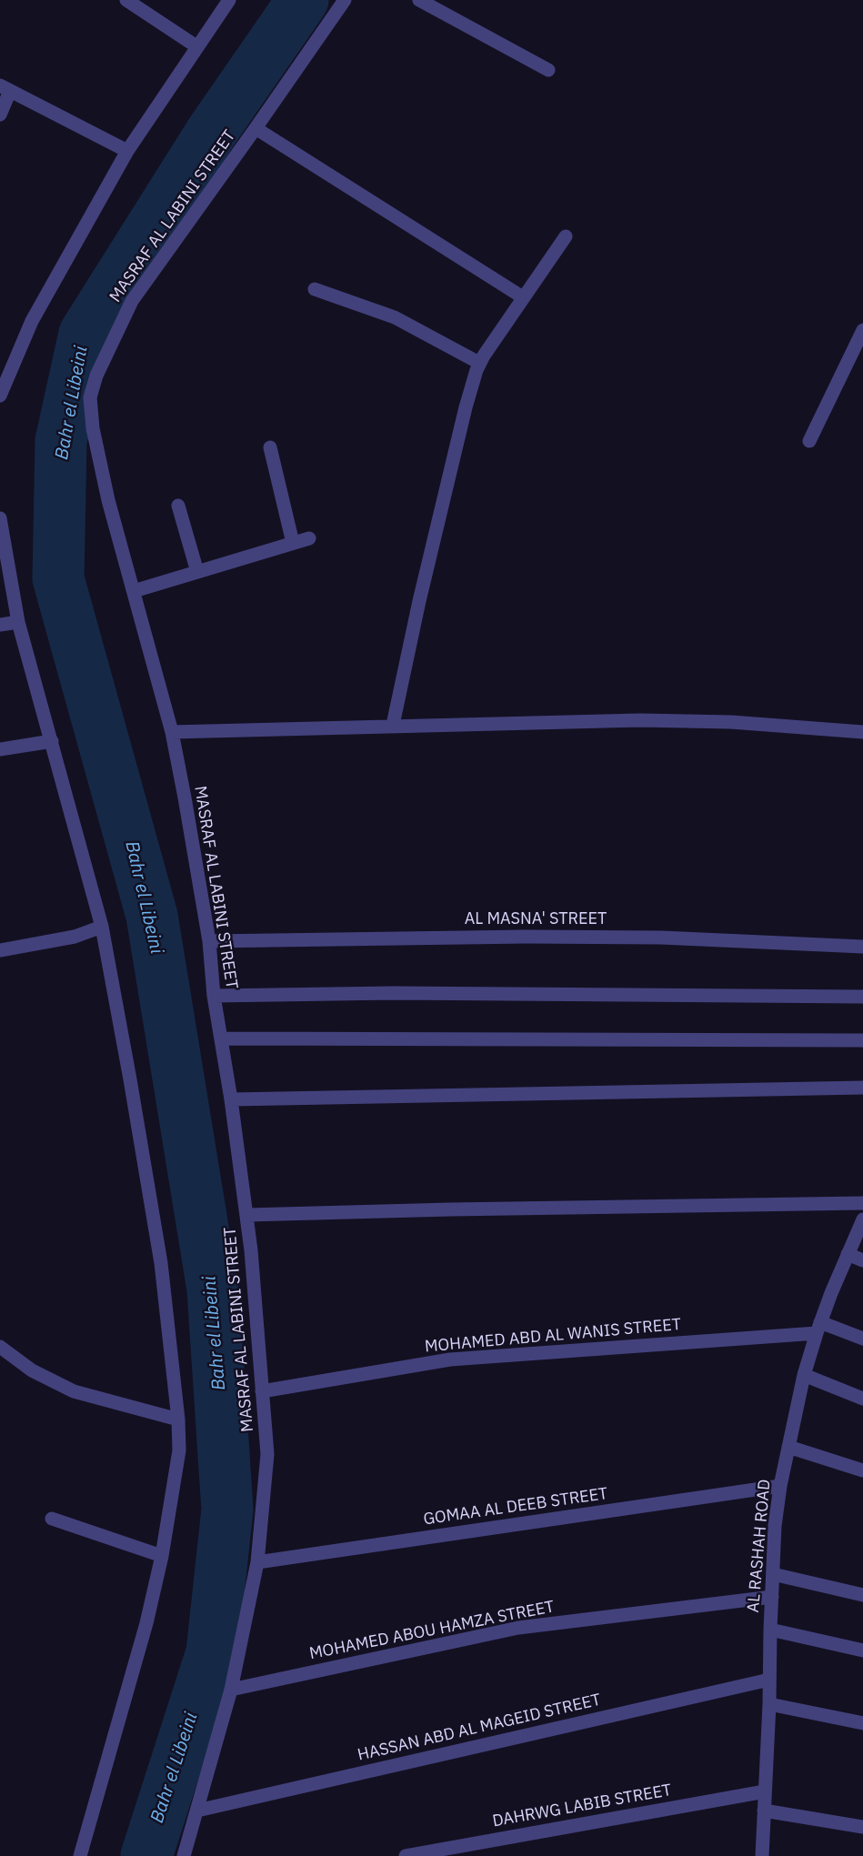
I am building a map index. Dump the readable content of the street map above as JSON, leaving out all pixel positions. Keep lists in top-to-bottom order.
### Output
{
  "streets": {
    "street": [
      "MASRAF AL LABINI STREET",
      "AL MASNA' STREET",
      "MOHAMED ABD AL WANIS STREET",
      "GOMAA AL DEEB STREET",
      "AL RASHAH ROAD",
      "MOHAMED ABOU HAMZA STREET",
      "HASSAN ABD AL MAGEID STREET",
      "DAHRWG LABIB STREET"
    ]
  },
  "crossings": [
    ["MASRAF AL LABINI STREET", "AL MASNA' STREET"],
    ["MASRAF AL LABINI STREET", "MOHAMED ABD AL WANIS STREET"],
    ["MASRAF AL LABINI STREET", "GOMAA AL DEEB STREET"],
    ["MASRAF AL LABINI STREET", "MOHAMED ABOU HAMZA STREET"],
    ["MASRAF AL LABINI STREET", "HASSAN ABD AL MAGEID STREET"],
    ["MOHAMED ABD AL WANIS STREET", "AL RASHAH ROAD"],
    ["GOMAA AL DEEB STREET", "AL RASHAH ROAD"],
    ["AL RASHAH ROAD", "MOHAMED ABOU HAMZA STREET"],
    ["AL RASHAH ROAD", "HASSAN ABD AL MAGEID STREET"],
    ["AL RASHAH ROAD", "DAHRWG LABIB STREET"]
  ],
  "water": ["Bahr el Libeini"]
}
